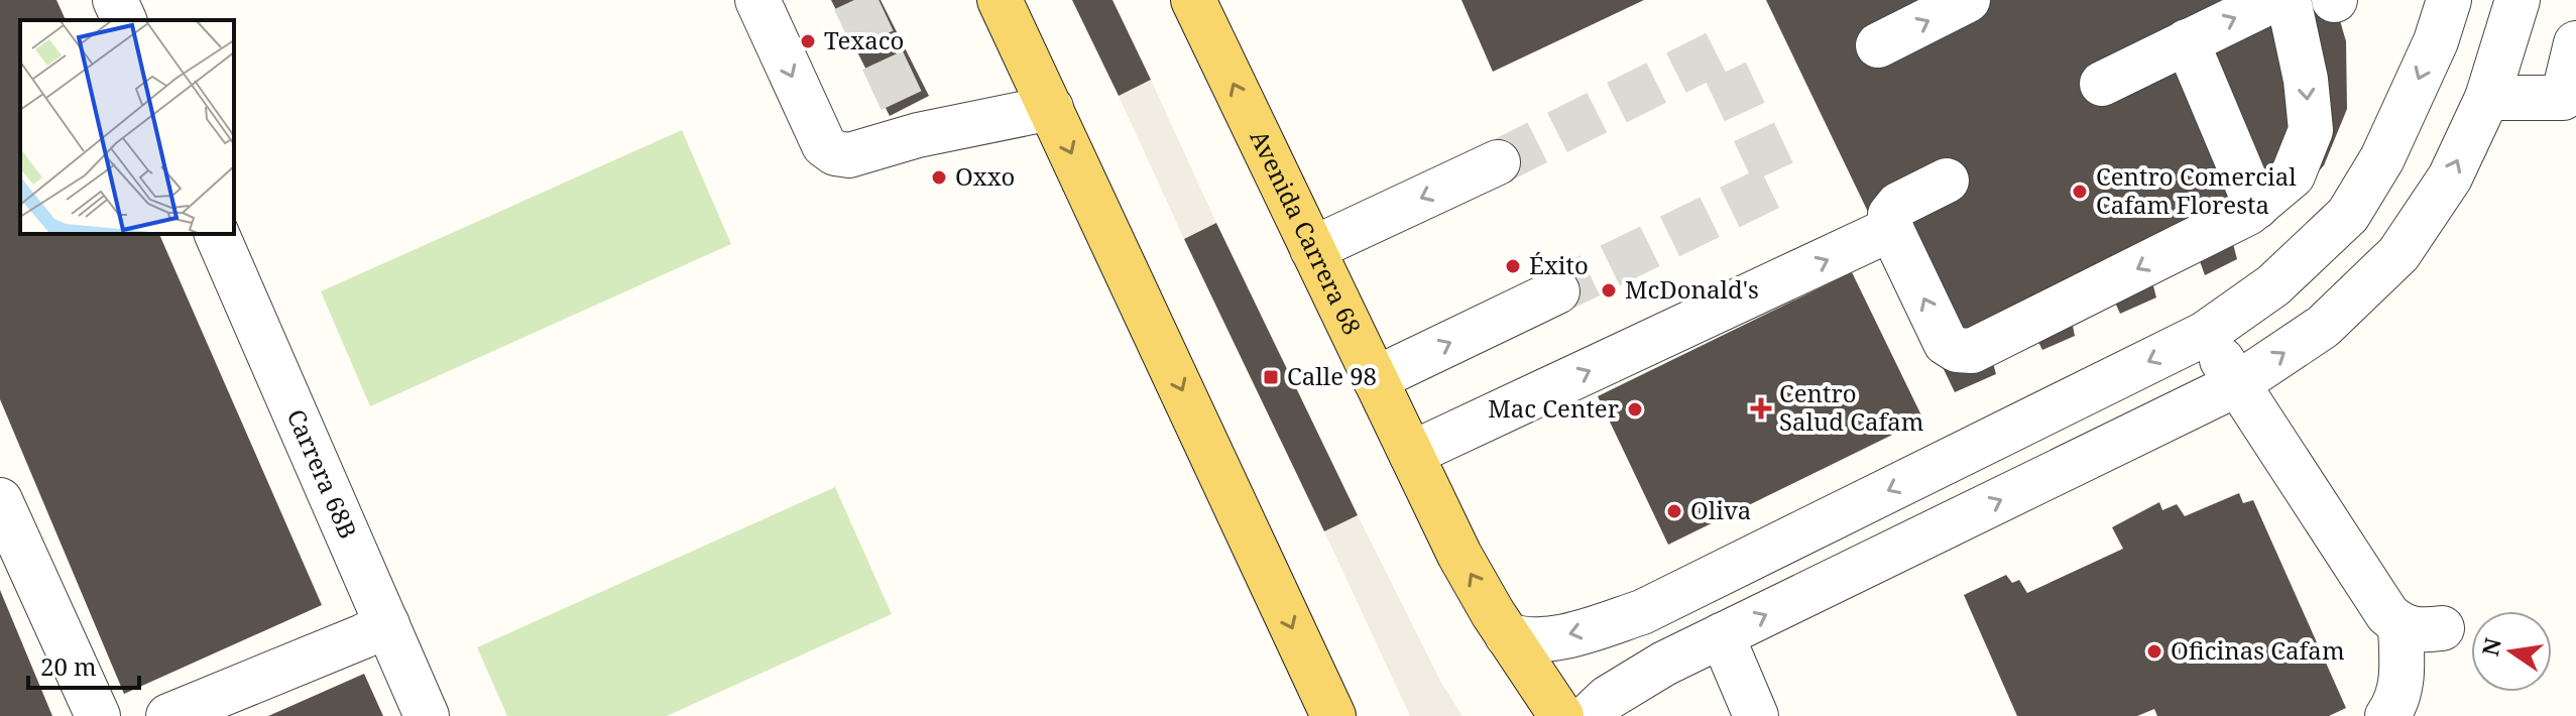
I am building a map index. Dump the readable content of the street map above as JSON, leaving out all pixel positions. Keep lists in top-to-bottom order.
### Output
{
  "streets": {
    "main road": ["Avenida Carrera 68"],
    "street": ["Carrera 68B"]
  },
  "places": {
    "other": [
      "Texaco",
      "Oxxo",
      "Centro Comercial Cafam Floresta",
      "Éxito",
      "McDonald's",
      "Mac Center",
      "Oliva",
      "Oficinas Cafam"
    ],
    "transit": ["Calle 98"],
    "health": ["Centro Salud Cafam"]
  },
  "scale_bar": "20 m",
  "north": "left"
}
